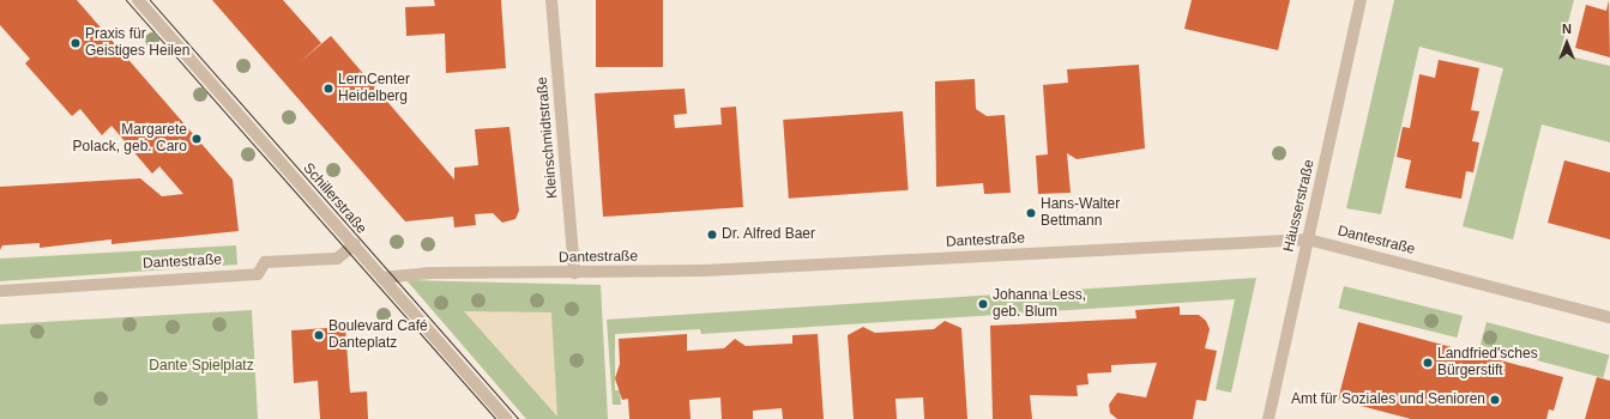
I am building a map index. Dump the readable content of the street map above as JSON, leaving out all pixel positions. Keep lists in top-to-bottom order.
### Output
{
  "streets": {
    "street": [
      "Kleinschmidtstraße",
      "Schillerstraße",
      "Häusserstraße",
      "Dantestraße"
    ]
  },
  "crossings": [
    ["Kleinschmidtstraße", "Dantestraße"],
    ["Schillerstraße", "Dantestraße"],
    ["Häusserstraße", "Dantestraße"]
  ],
  "parks": ["Dante Spielplatz"],
  "places": [
    "Praxis für Geistiges Heilen",
    "LernCenter Heidelberg",
    "Margarete Polack, geb. Caro",
    "Hans-Walter Bettmann",
    "Dr. Alfred Baer",
    "Johanna Less, geb. Blum",
    "Boulevard Café Danteplatz",
    "Landfried'sches Bürgerstift",
    "Amt für Soziales und Senioren"
  ],
  "north": "top"
}
